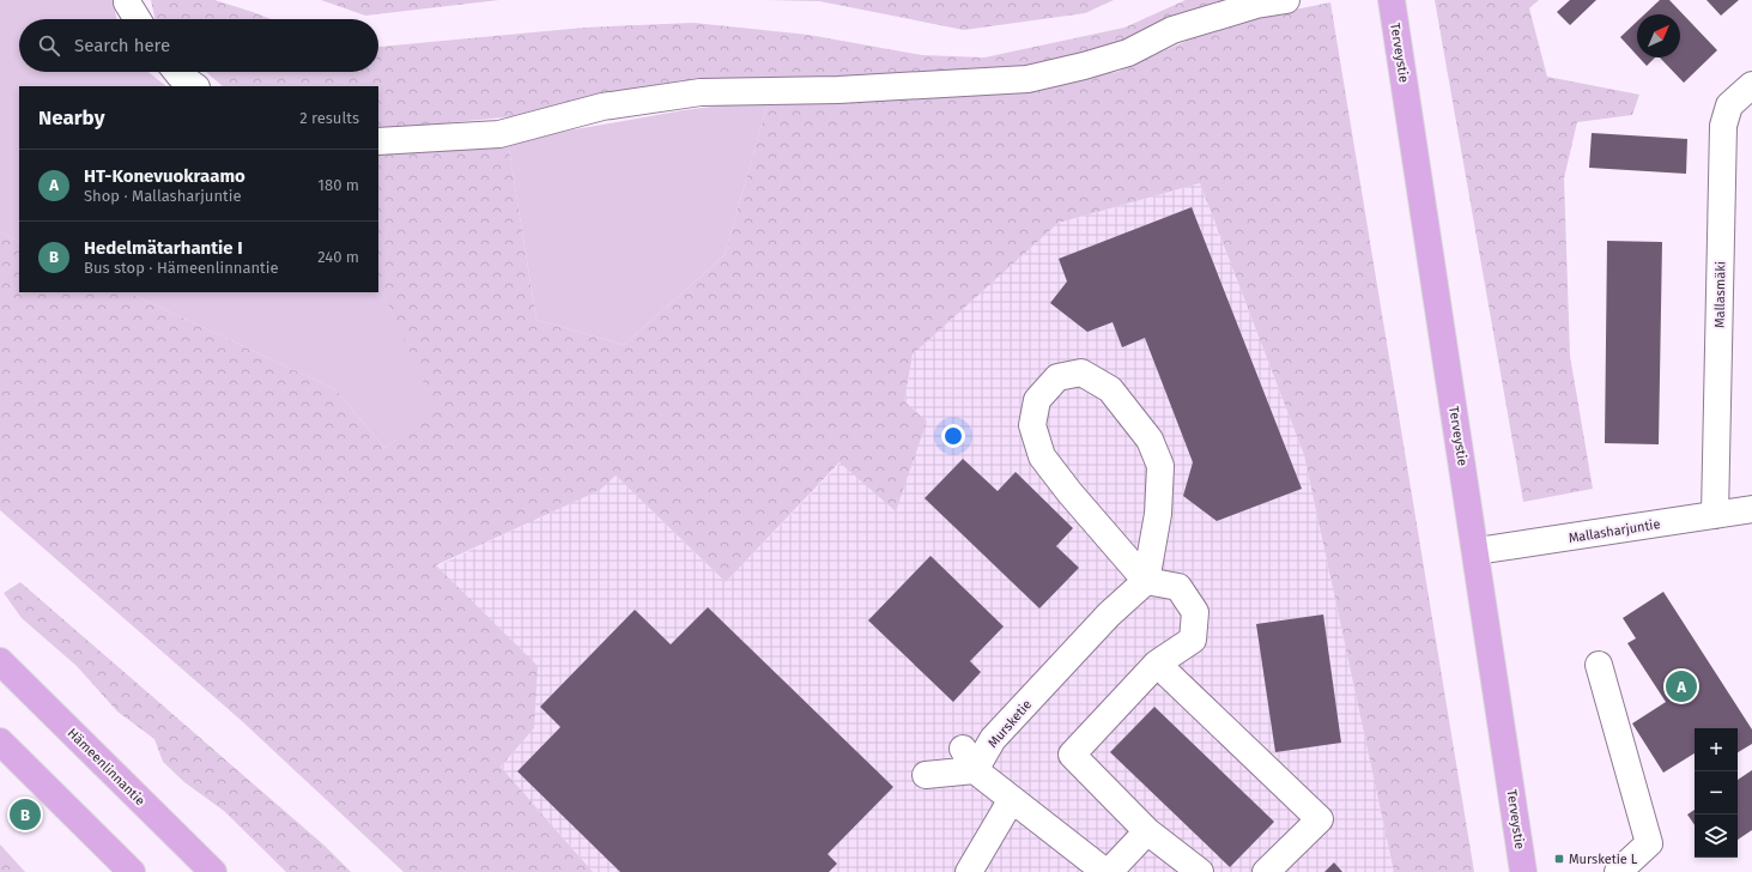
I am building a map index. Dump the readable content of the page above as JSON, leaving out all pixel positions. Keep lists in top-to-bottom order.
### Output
{
  "streets": {
    "main road": ["Terveystie", "Hämeenlinnantie"],
    "street": ["Mallasmäki", "Mallasharjuntie", "Mursketie"]
  },
  "crossings": [
    ["Terveystie", "Mallasharjuntie"],
    ["Mallasmäki", "Mallasharjuntie"]
  ],
  "places": {
    "transit": ["Mursketie L"]
  },
  "north": "top right",
  "page": {
    "search": "Search here",
    "heading": ["Nearby", "2 results"],
    "list": [
      {
        "mark": "A",
        "name": "HT-Konevuokraamo",
        "note": "Shop · Mallasharjuntie",
        "value": "180 m"
      },
      {
        "mark": "B",
        "name": "Hedelmätarhantie I",
        "note": "Bus stop · Hämeenlinnantie",
        "value": "240 m"
      }
    ],
    "pins": ["A", "B"],
    "map_buttons": ["+", "−"]
  }
}
